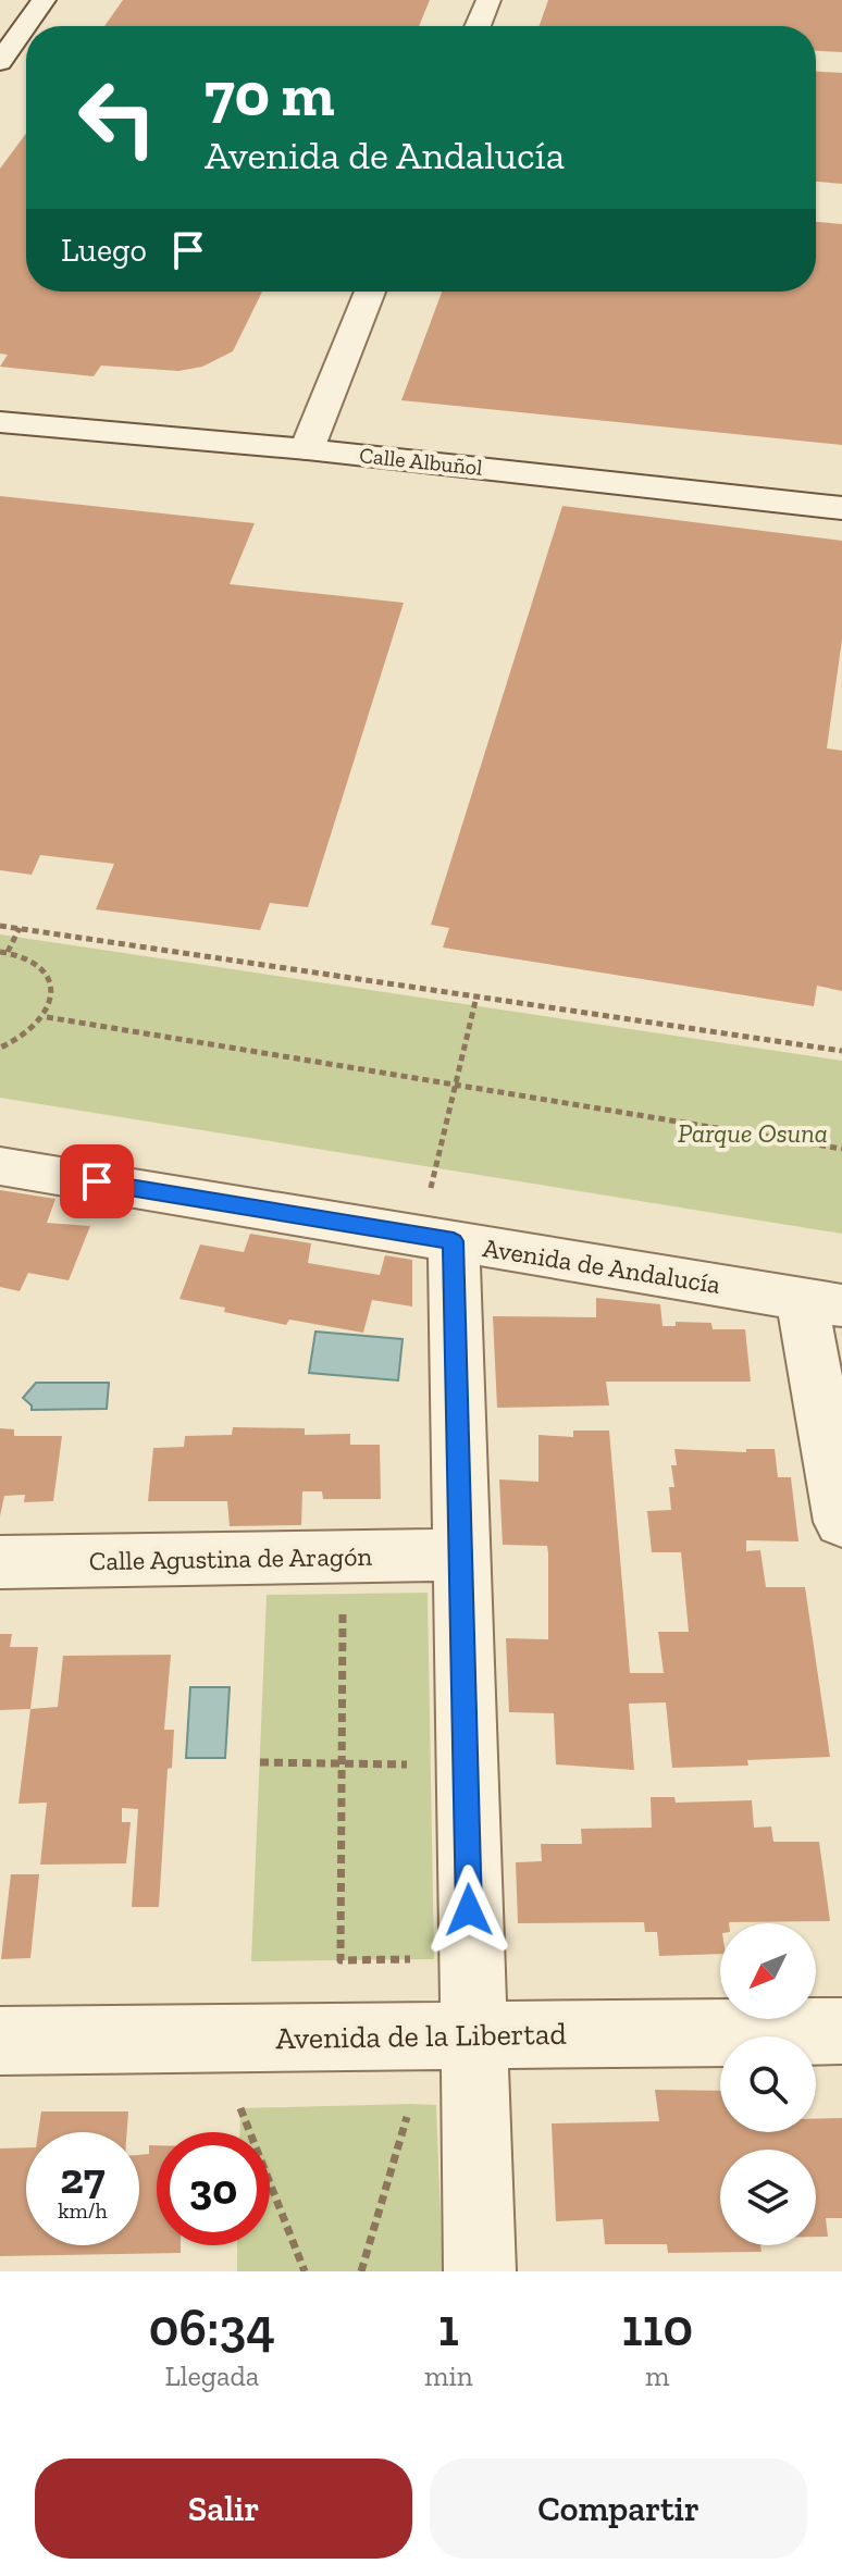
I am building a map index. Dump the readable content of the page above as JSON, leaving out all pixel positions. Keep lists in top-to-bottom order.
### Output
{
  "streets": {
    "street": [
      "Calle Albuñol",
      "Avenida de Andalucía",
      "Calle Agustina de Aragón",
      "Avenida de la Libertad"
    ]
  },
  "parks": ["Parque Osuna"],
  "north": "bottom left",
  "page": {
    "turn": ["70 m", "Avenida de Andalucía"],
    "then": "Luego",
    "speed": "27 km/h",
    "limit": "30",
    "eta": [
      "06:34",
      "Llegada",
      "1",
      "min",
      "110",
      "m"
    ],
    "buttons": ["Salir", "Compartir"]
  }
}
